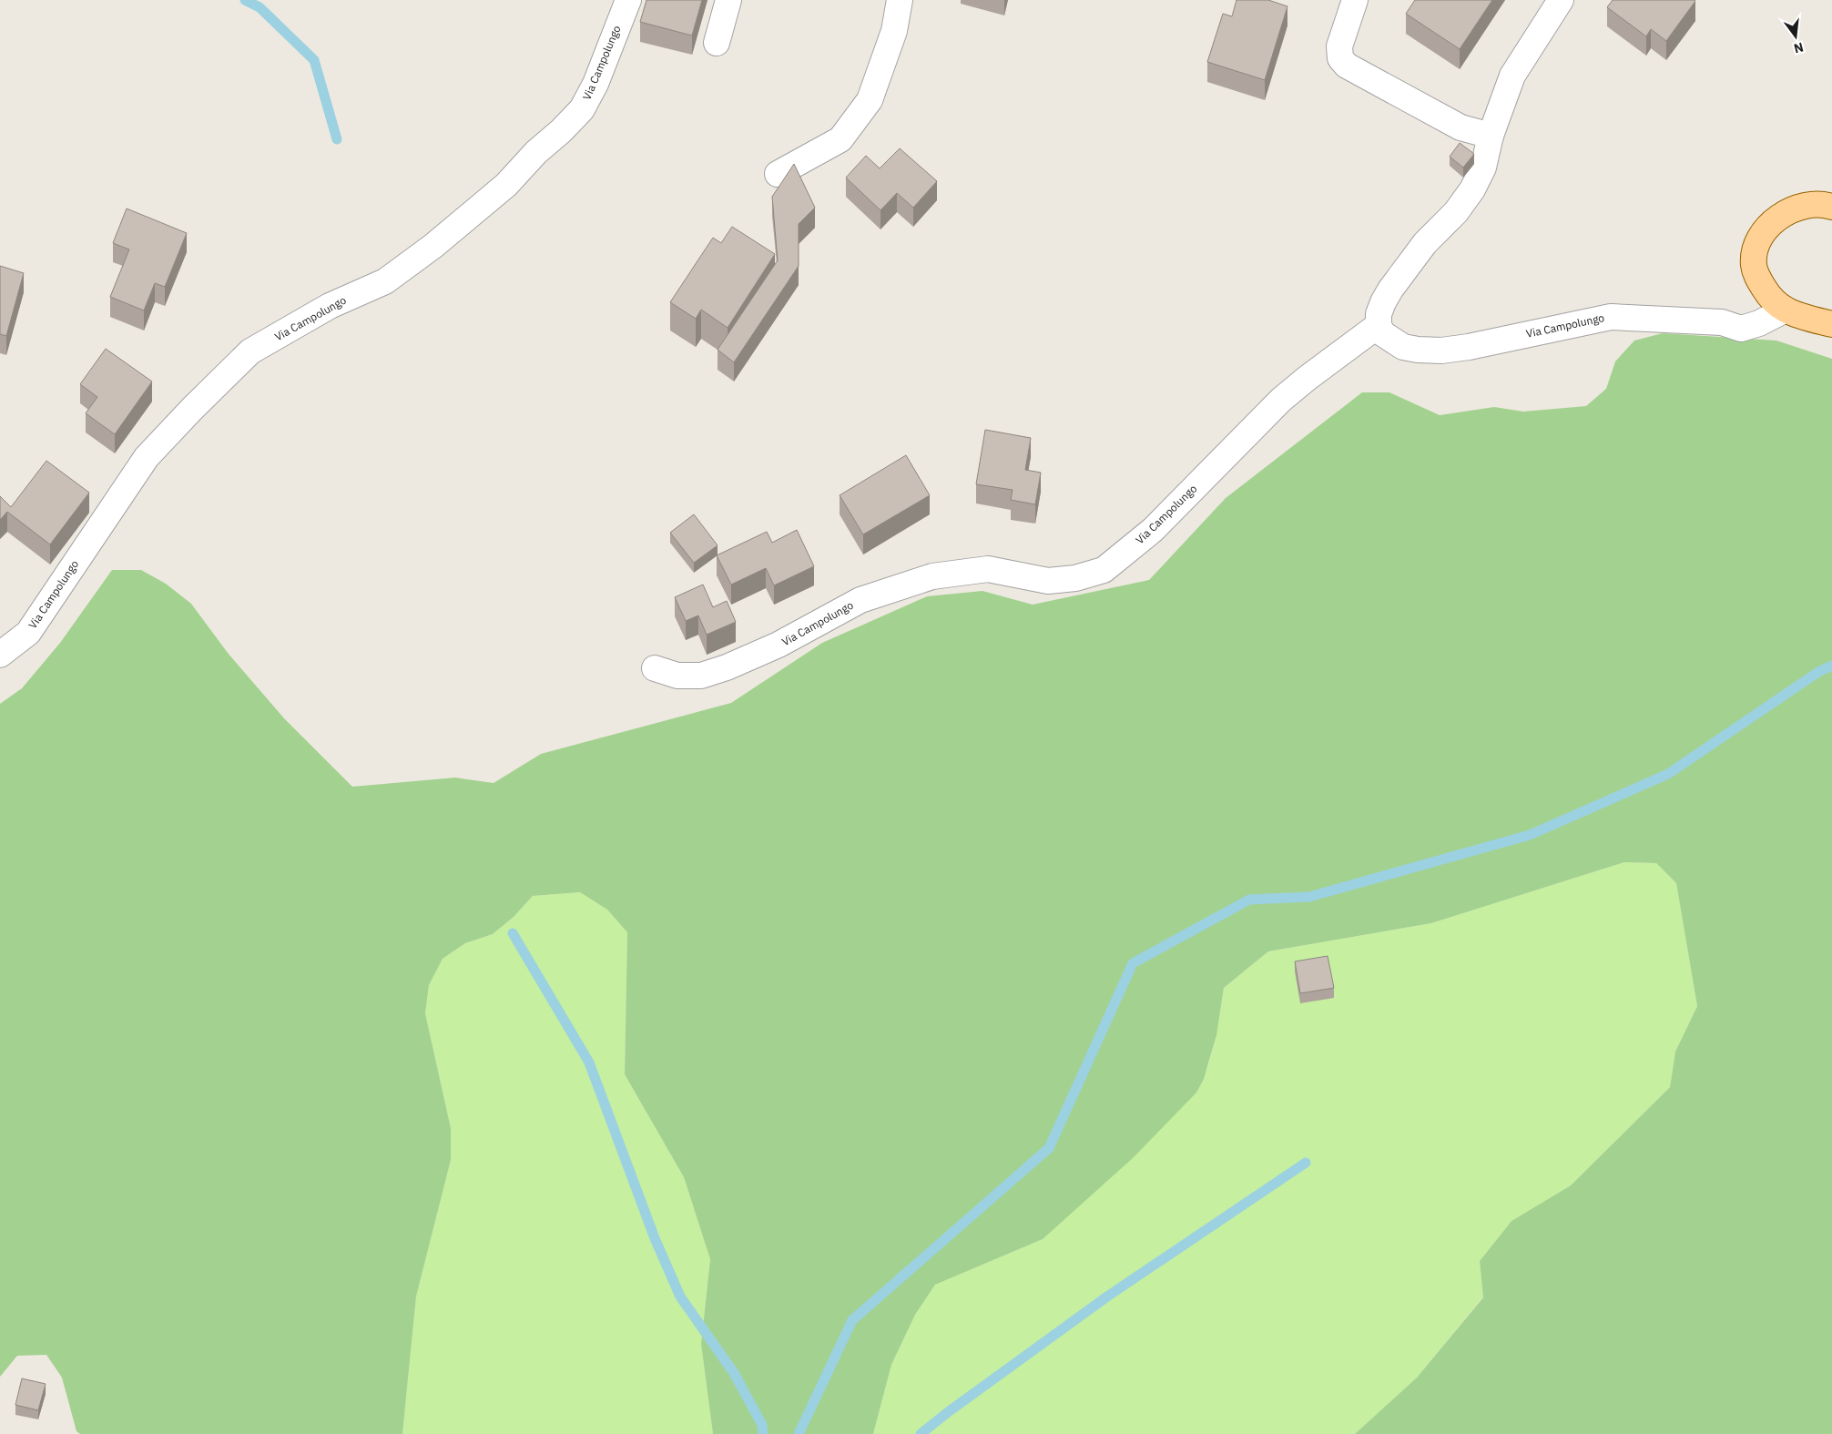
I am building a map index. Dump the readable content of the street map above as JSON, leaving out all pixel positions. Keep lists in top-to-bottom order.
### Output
{
  "streets": {
    "street": ["Via Campolungo"]
  },
  "north": "bottom"
}
